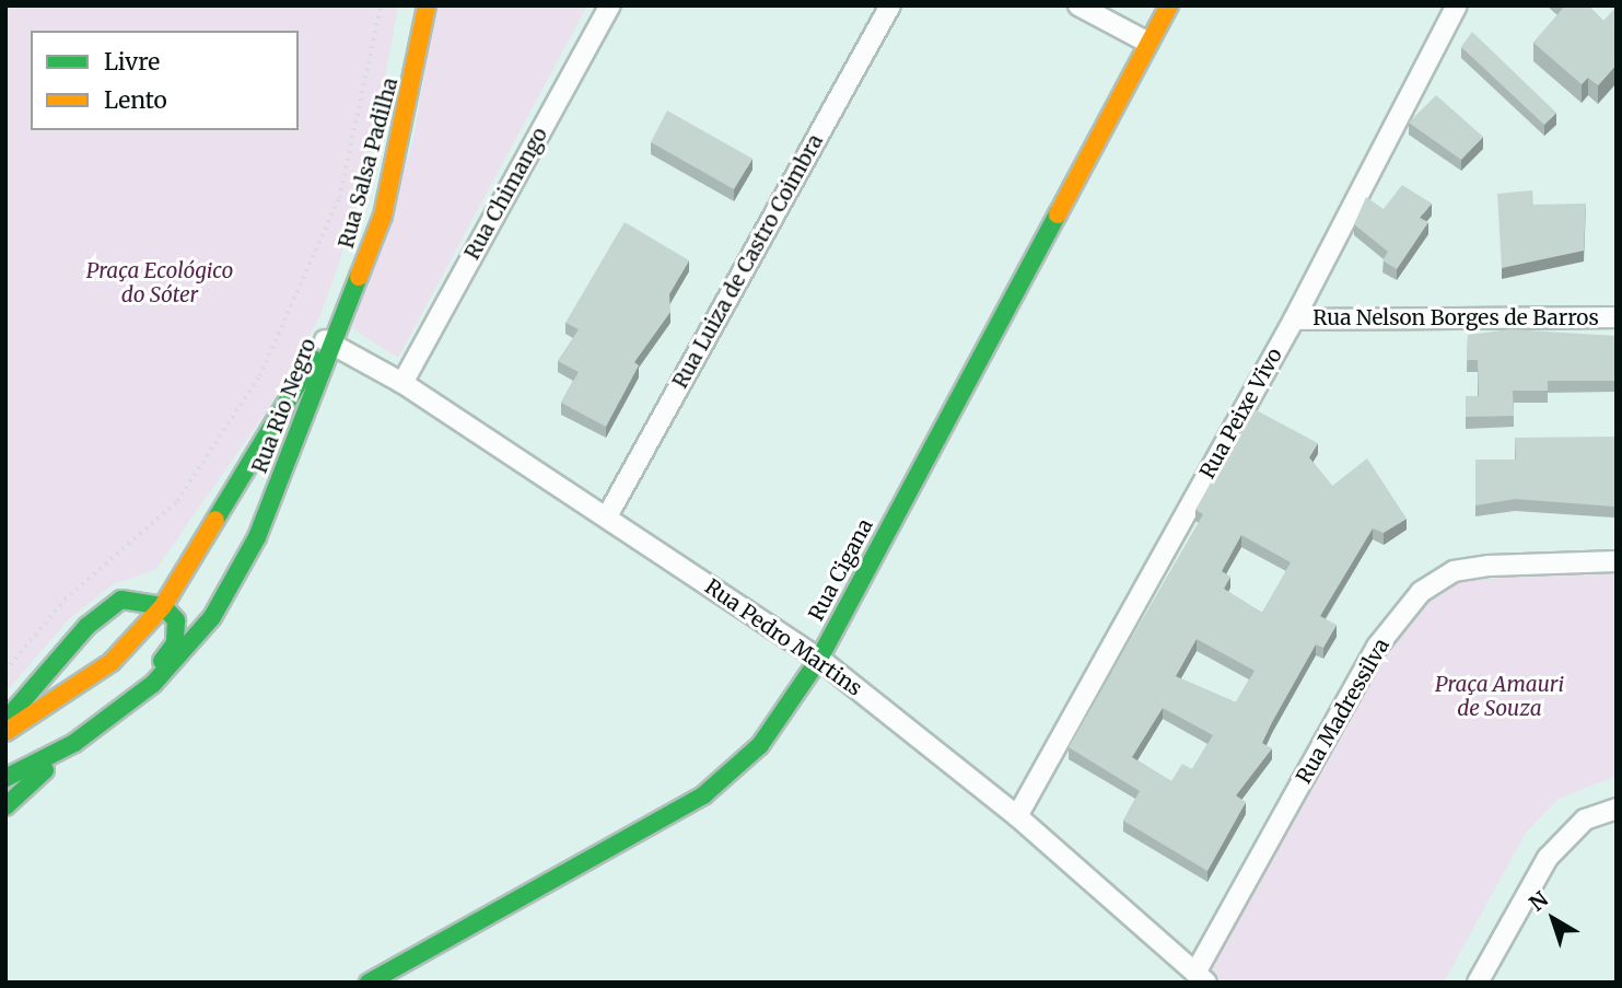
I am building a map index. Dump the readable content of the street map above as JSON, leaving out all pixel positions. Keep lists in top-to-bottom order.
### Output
{
  "streets": {
    "main road": ["Rua Salsa Padilha", "Rua Rio Negro", "Rua Cigana"],
    "street": [
      "Rua Chimango",
      "Rua Luiza de Castro Coimbra",
      "Rua Nelson Borges de Barros",
      "Rua Peixe Vivo",
      "Rua Pedro Martins",
      "Rua Madressilva"
    ]
  },
  "crossings": [
    ["Rua Salsa Padilha", "Rua Rio Negro"],
    ["Rua Salsa Padilha", "Rua Pedro Martins"],
    ["Rua Chimango", "Rua Pedro Martins"],
    ["Rua Luiza de Castro Coimbra", "Rua Pedro Martins"],
    ["Rua Nelson Borges de Barros", "Rua Peixe Vivo"],
    ["Rua Rio Negro", "Rua Pedro Martins"],
    ["Rua Peixe Vivo", "Rua Pedro Martins"],
    ["Rua Cigana", "Rua Pedro Martins"],
    ["Rua Pedro Martins", "Rua Madressilva"]
  ],
  "parks": ["Praça Ecológico do Sóter", "Praça Amauri de Souza"],
  "legend": ["Livre", "Lento"],
  "north": "top left"
}
